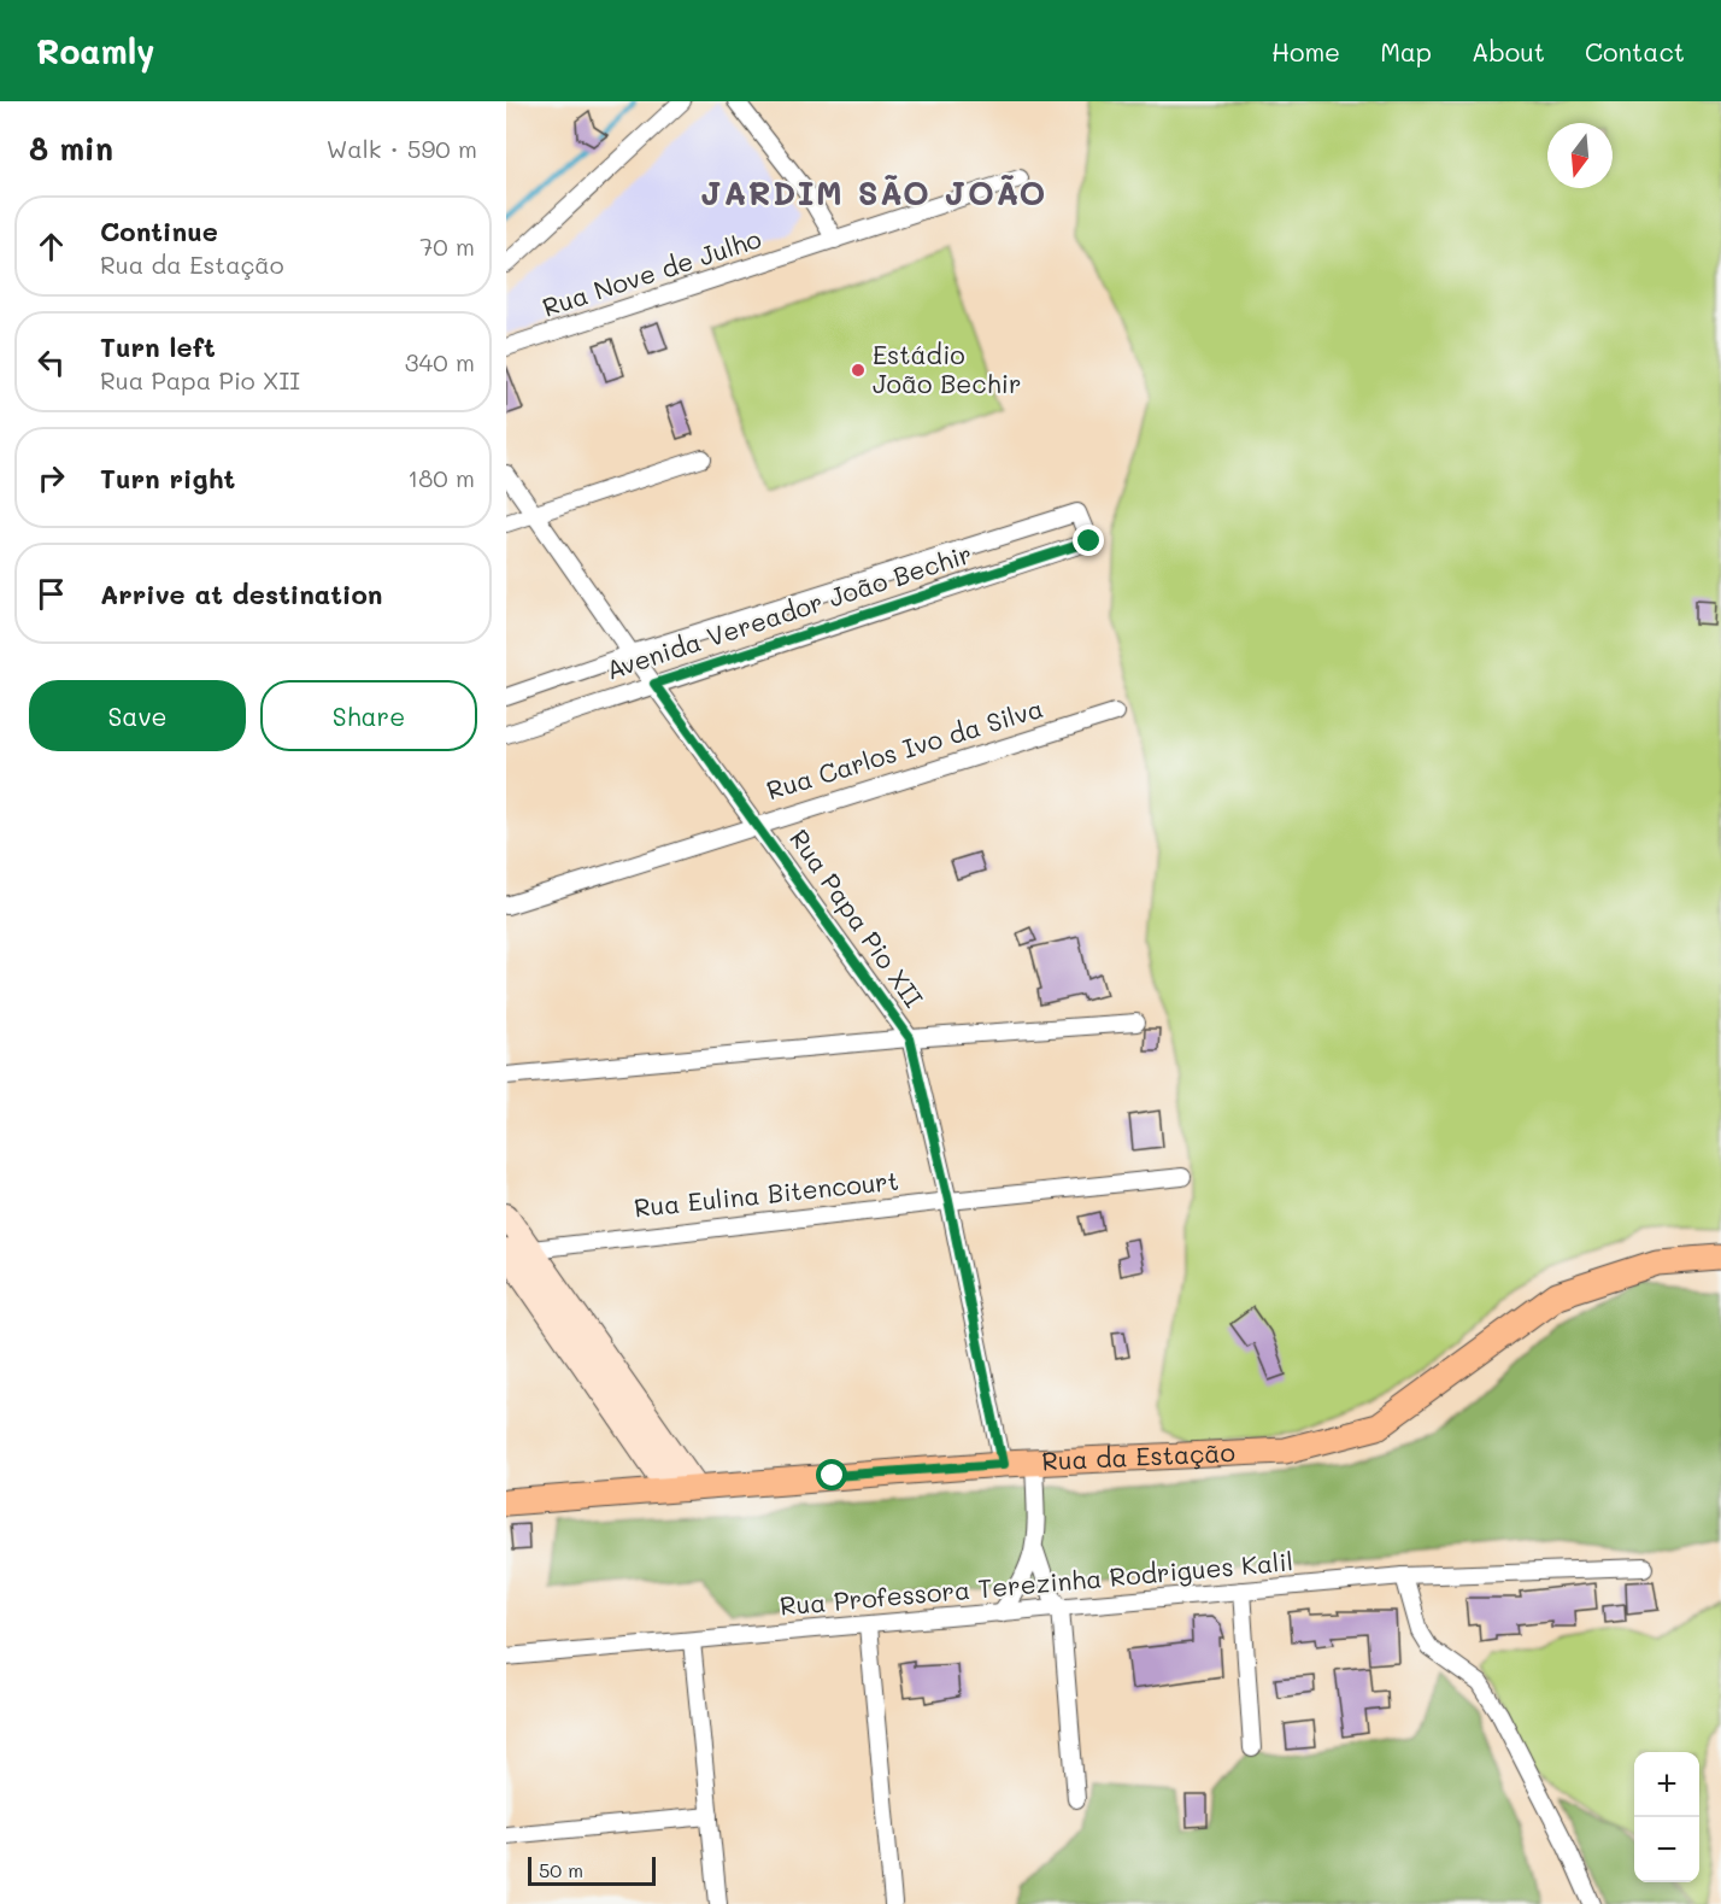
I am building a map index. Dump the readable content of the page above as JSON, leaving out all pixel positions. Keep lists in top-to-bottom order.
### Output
{
  "streets": {
    "main road": ["Rua da Estação"],
    "street": [
      "Rua Nove de Julho",
      "Avenida Vereador João Bechir",
      "Rua Carlos Ivo da Silva",
      "Rua Papa Pio XII",
      "Rua Eulina Bitencourt",
      "Rua Professora Terezinha Rodrigues Kalil"
    ]
  },
  "crossings": [
    ["Avenida Vereador João Bechir", "Rua Papa Pio XII"],
    ["Rua Carlos Ivo da Silva", "Rua Papa Pio XII"],
    ["Rua Papa Pio XII", "Rua Eulina Bitencourt"],
    ["Rua Papa Pio XII", "Rua da Estação"]
  ],
  "districts": ["JARDIM SÃO JOÃO"],
  "places": ["Estádio João Bechir"],
  "scale_bar": "50 m",
  "north": "bottom",
  "page": {
    "header": "Roamly",
    "nav": [
      "Home",
      "Map",
      "About",
      "Contact"
    ],
    "heading": ["8 min", "Walk · 590 m"],
    "list": [
      ["Continue", "Rua da Estação", "70 m"],
      ["Turn left", "Rua Papa Pio XII", "340 m"],
      ["Turn right", "180 m"],
      "Arrive at destination"
    ],
    "buttons": ["Save", "Share"],
    "map_buttons": ["+", "−"],
    "scale": "50 m"
  }
}
